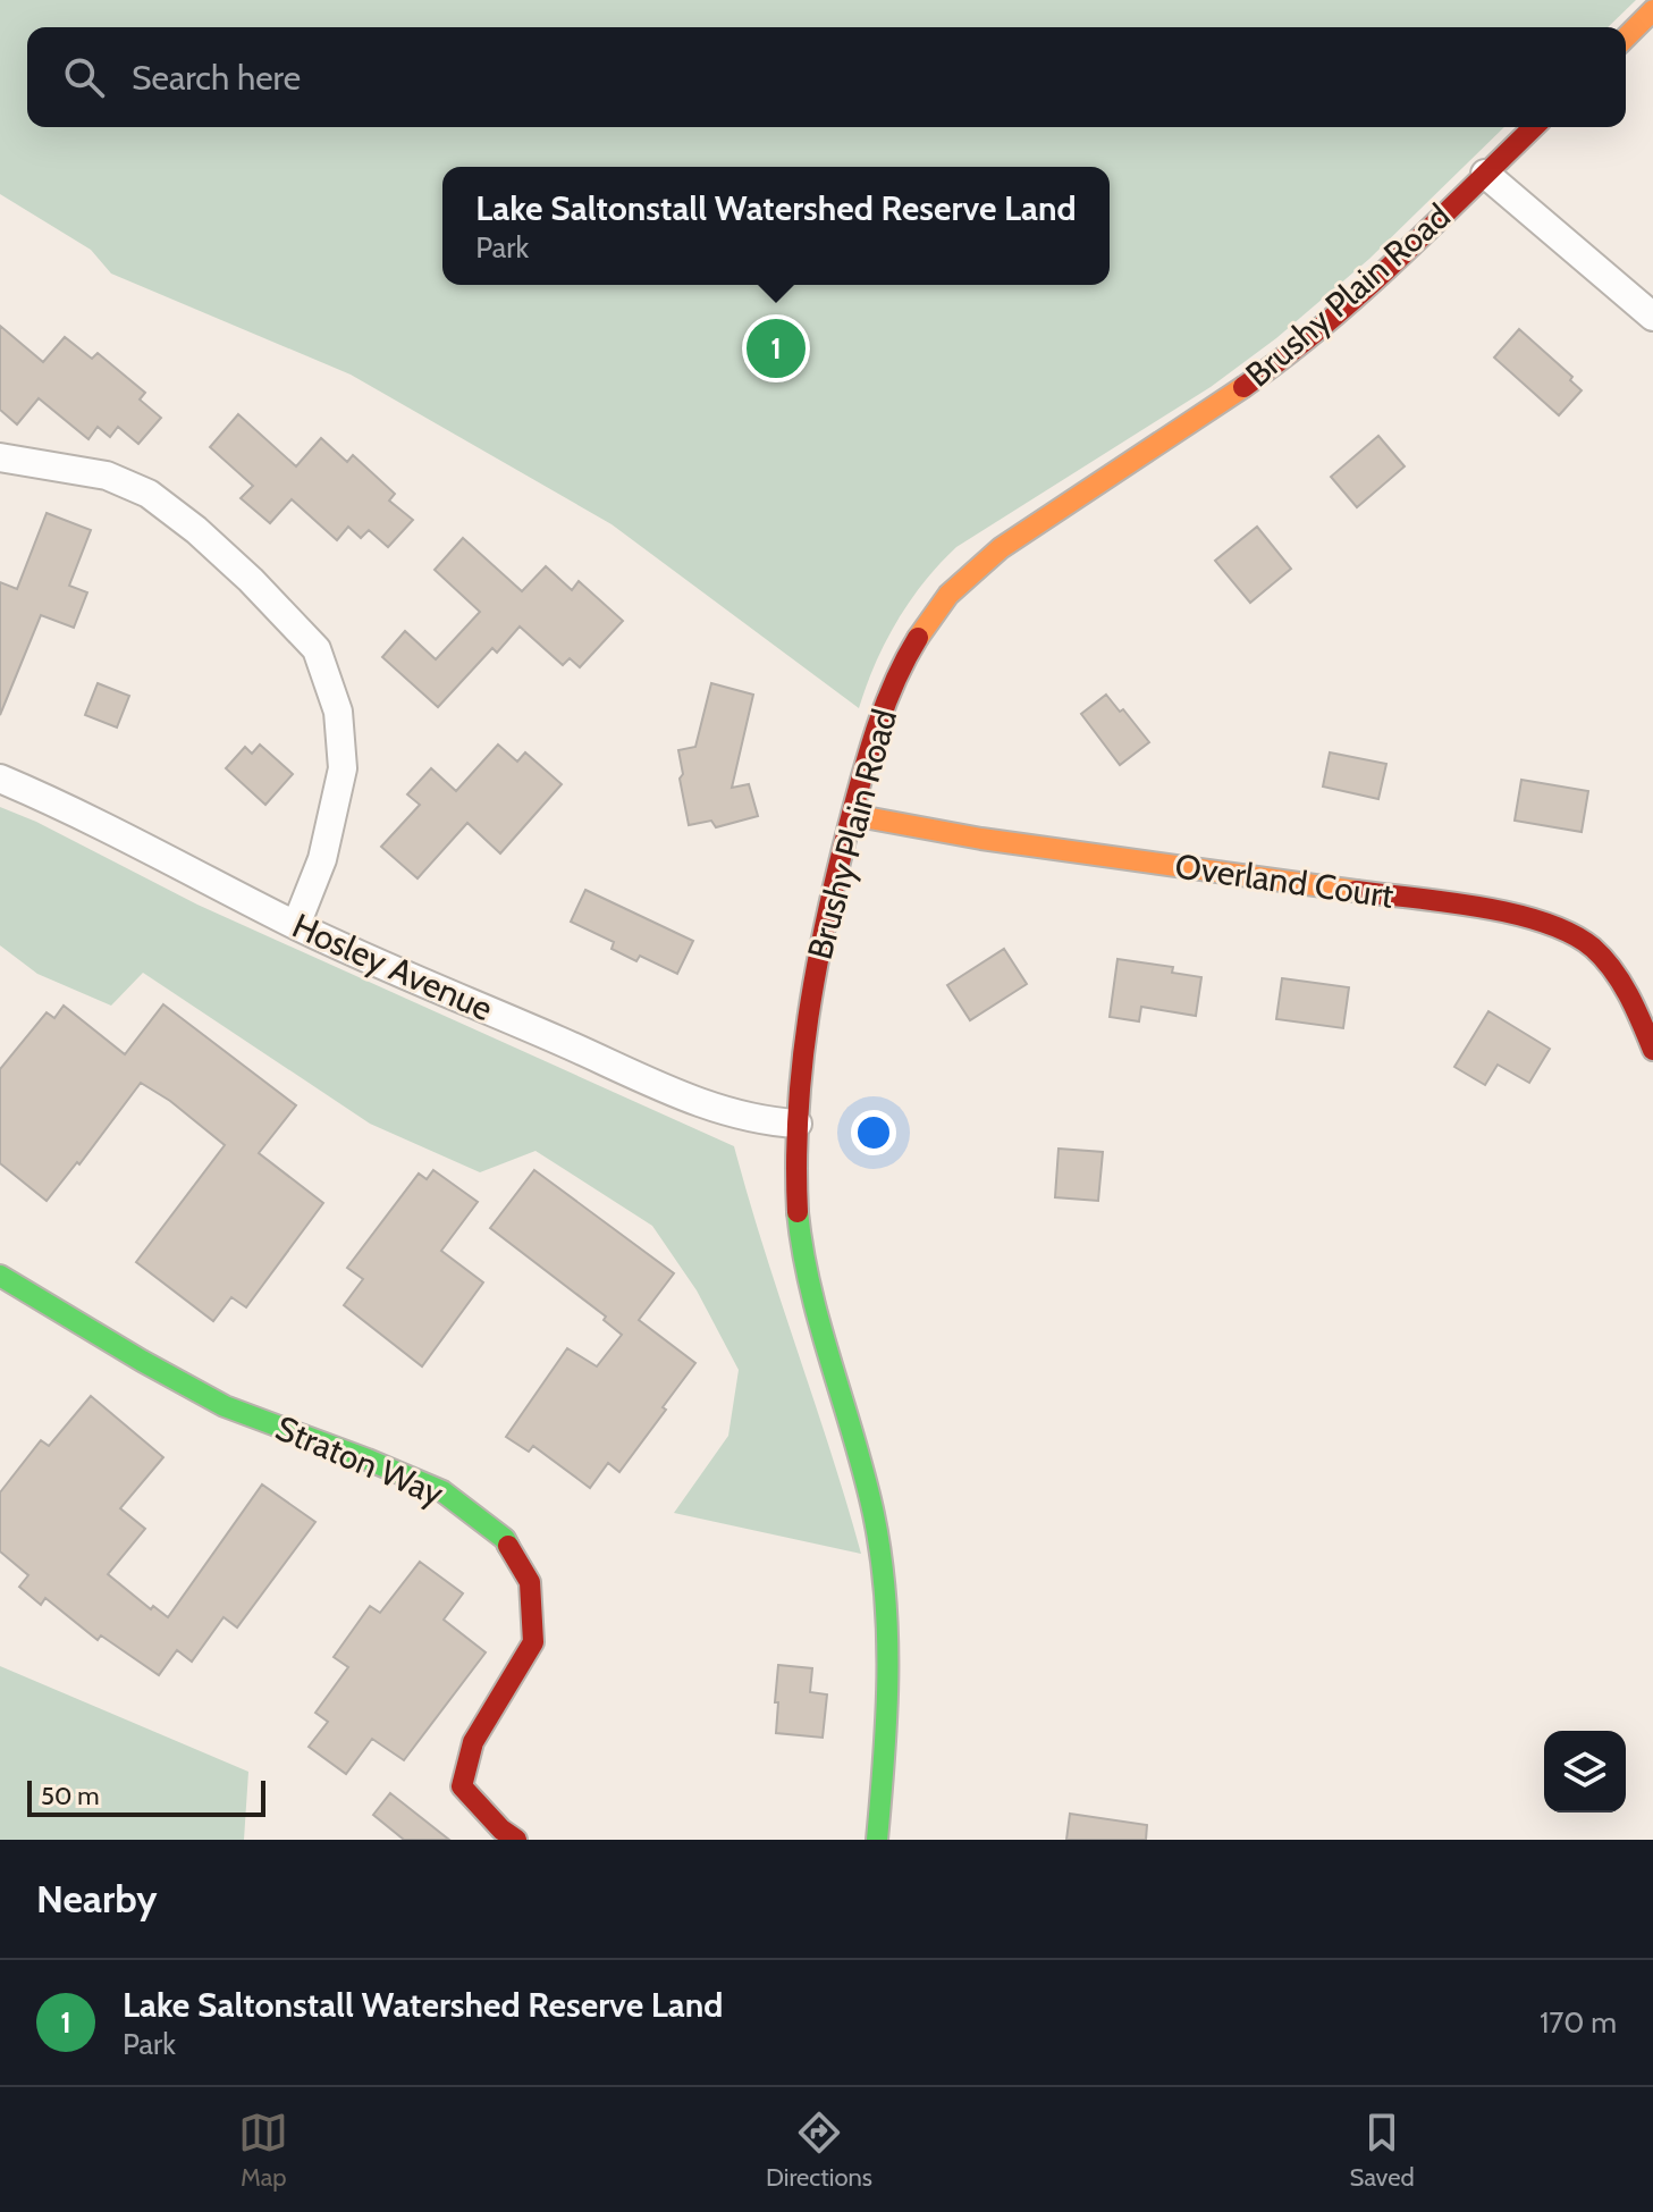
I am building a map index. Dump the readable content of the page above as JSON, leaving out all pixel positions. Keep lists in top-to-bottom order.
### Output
{
  "streets": {
    "main road": ["Brushy Plain Road", "Overland Court", "Straton Way"],
    "street": ["Hosley Avenue"]
  },
  "crossings": [
    ["Brushy Plain Road", "Overland Court"],
    ["Brushy Plain Road", "Hosley Avenue"]
  ],
  "scale_bar": "50 m",
  "page": {
    "search": "Search here",
    "popup": ["Lake Saltonstall Watershed Reserve Land", "Park"],
    "pins": "1",
    "scale": "50 m",
    "heading": "Nearby",
    "list": [
      {
        "mark": "1",
        "name": "Lake Saltonstall Watershed Reserve Land",
        "note": "Park",
        "value": "170 m"
      }
    ],
    "nav": ["Map", "Directions", "Saved"]
  }
}
